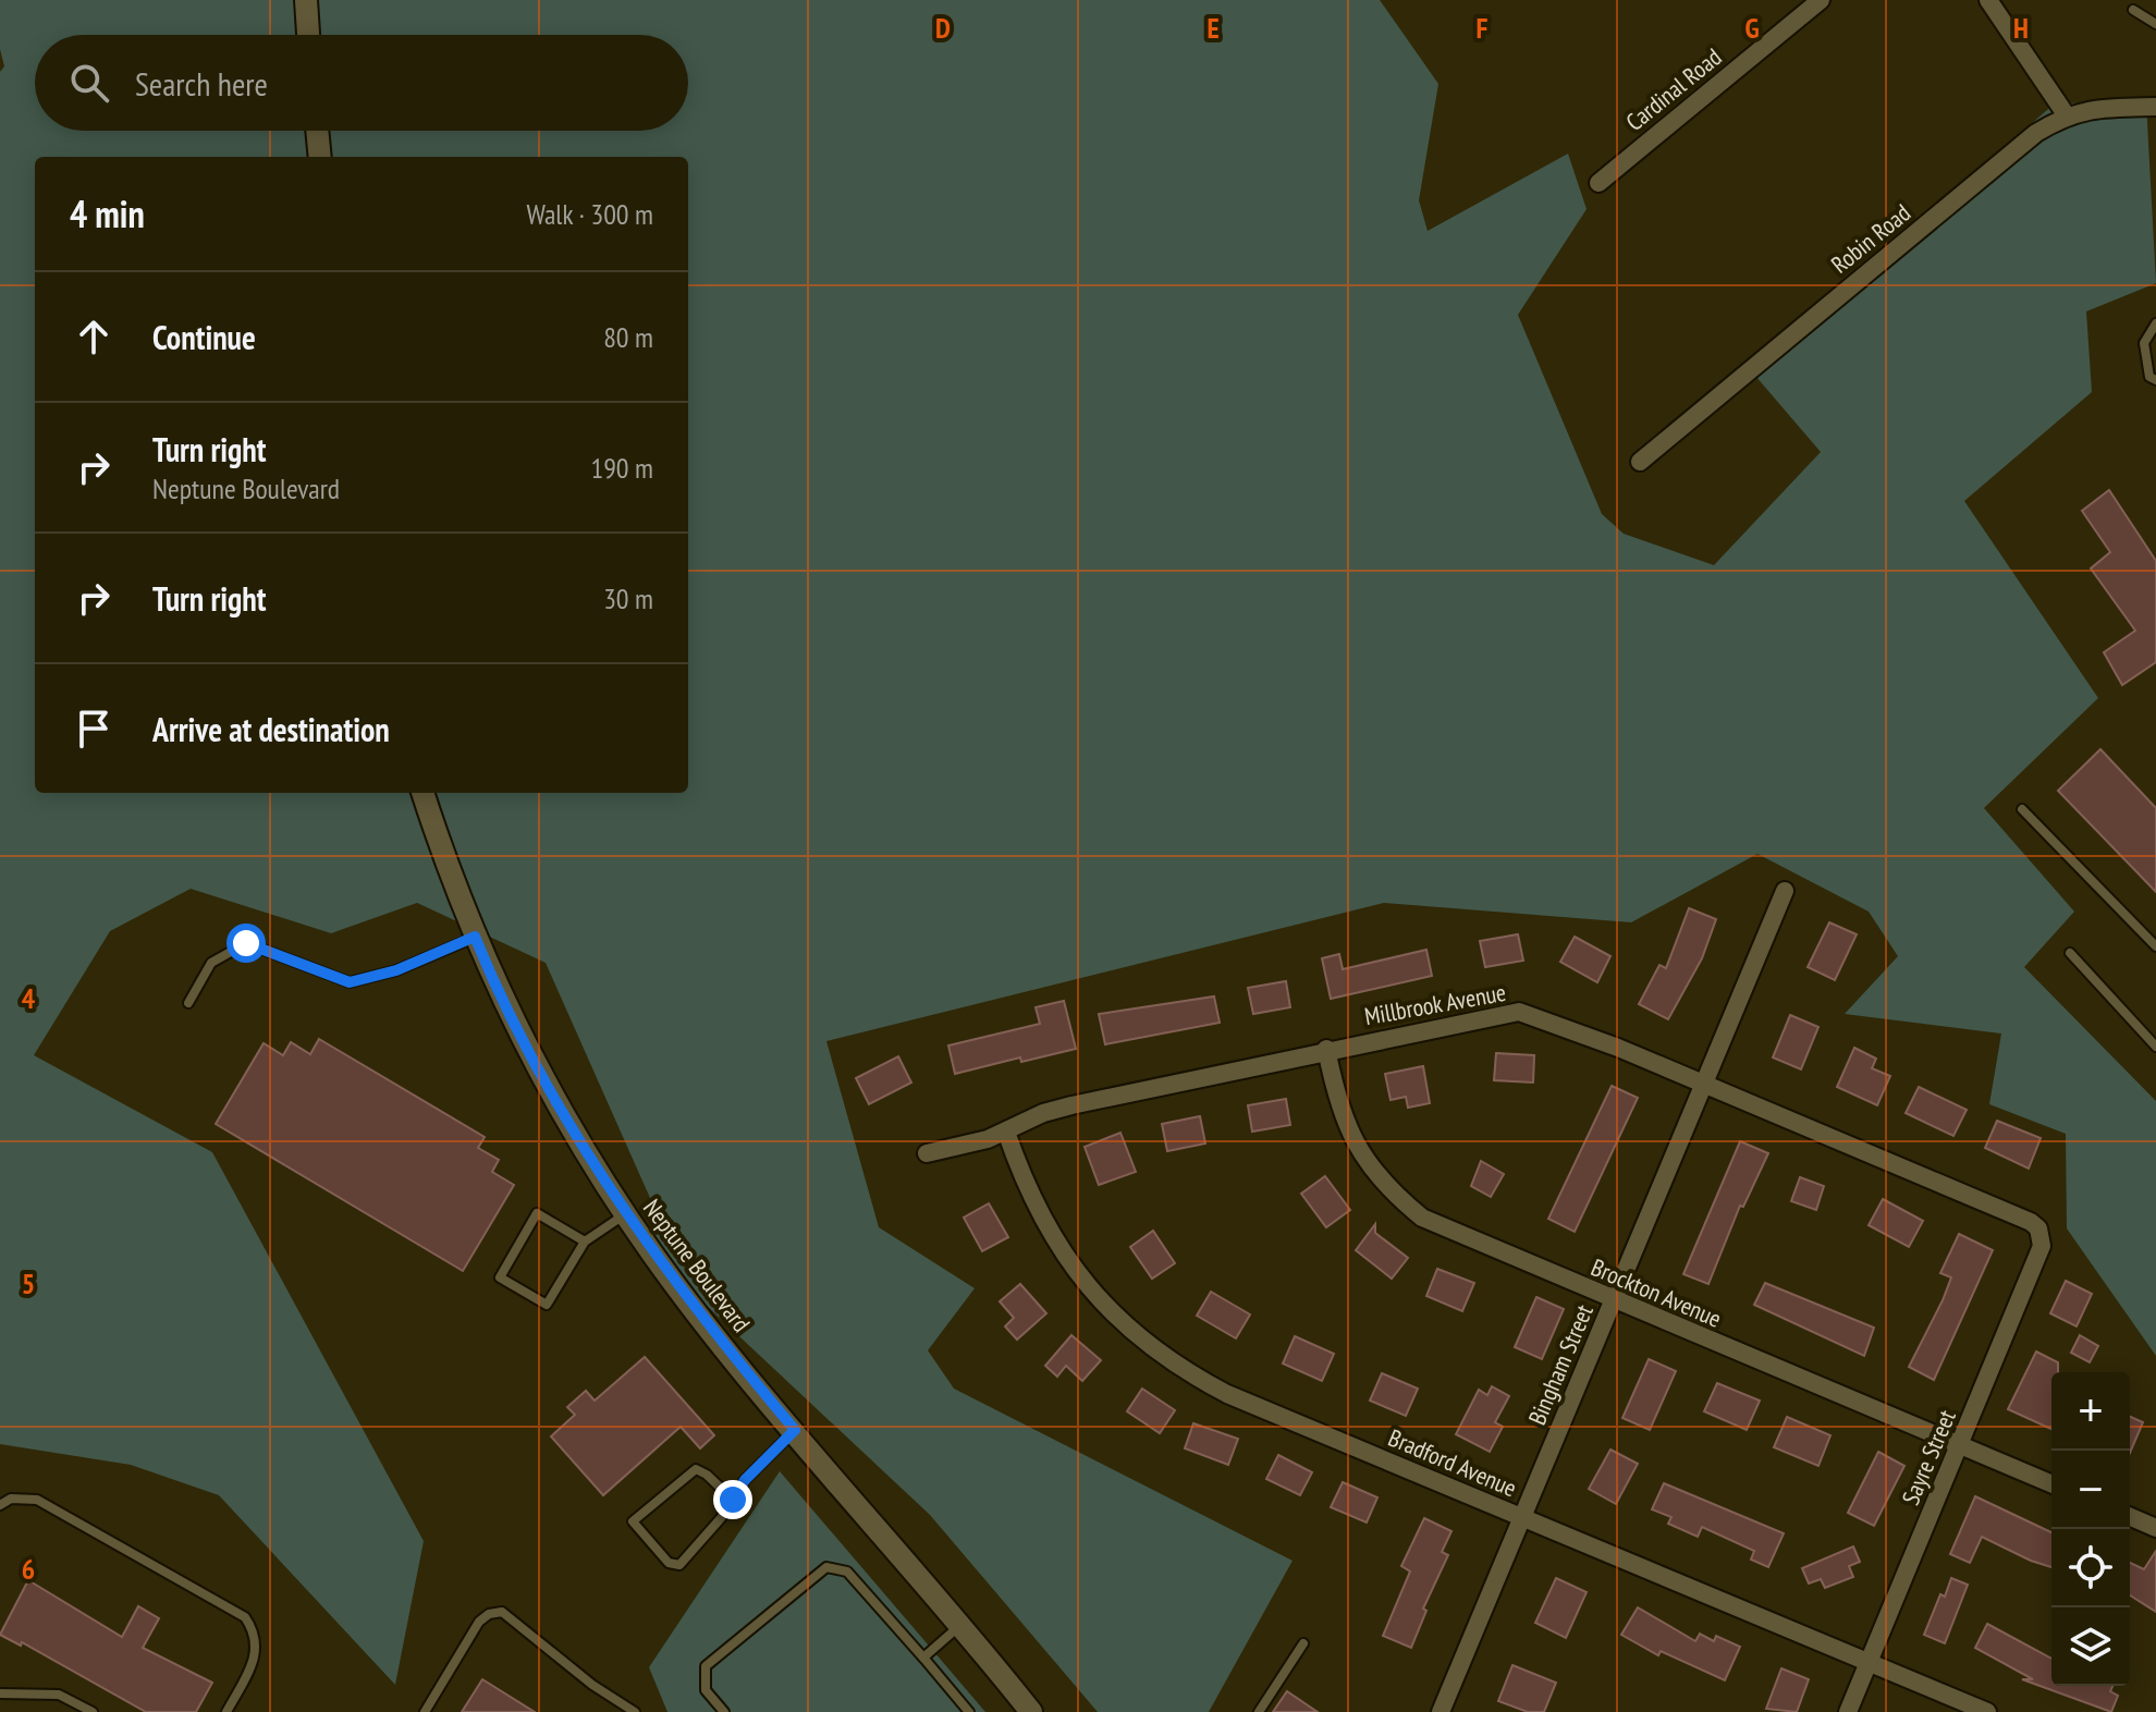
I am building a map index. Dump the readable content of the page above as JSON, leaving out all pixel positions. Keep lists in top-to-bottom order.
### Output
{
  "streets": {
    "street": [
      "Cardinal Road",
      "Robin Road",
      "Millbrook Avenue",
      "Neptune Boulevard",
      "Brockton Avenue",
      "Bingham Street",
      "Sayre Street",
      "Bradford Avenue"
    ]
  },
  "crossings": [
    ["Millbrook Avenue", "Brockton Avenue"],
    ["Millbrook Avenue", "Bingham Street"],
    ["Millbrook Avenue", "Sayre Street"],
    ["Millbrook Avenue", "Bradford Avenue"],
    ["Brockton Avenue", "Bingham Street"],
    ["Brockton Avenue", "Sayre Street"],
    ["Bingham Street", "Bradford Avenue"],
    ["Sayre Street", "Bradford Avenue"]
  ],
  "page": {
    "search": "Search here",
    "heading": ["4 min", "Walk · 300 m"],
    "list": [
      ["Continue", "80 m"],
      ["Turn right", "Neptune Boulevard", "190 m"],
      ["Turn right", "30 m"],
      "Arrive at destination"
    ],
    "map_buttons": ["+", "−"]
  },
  "grid": {
    "columns": [
      "D",
      "E",
      "F",
      "G",
      "H"
    ],
    "rows": ["4", "5", "6"]
  }
}
